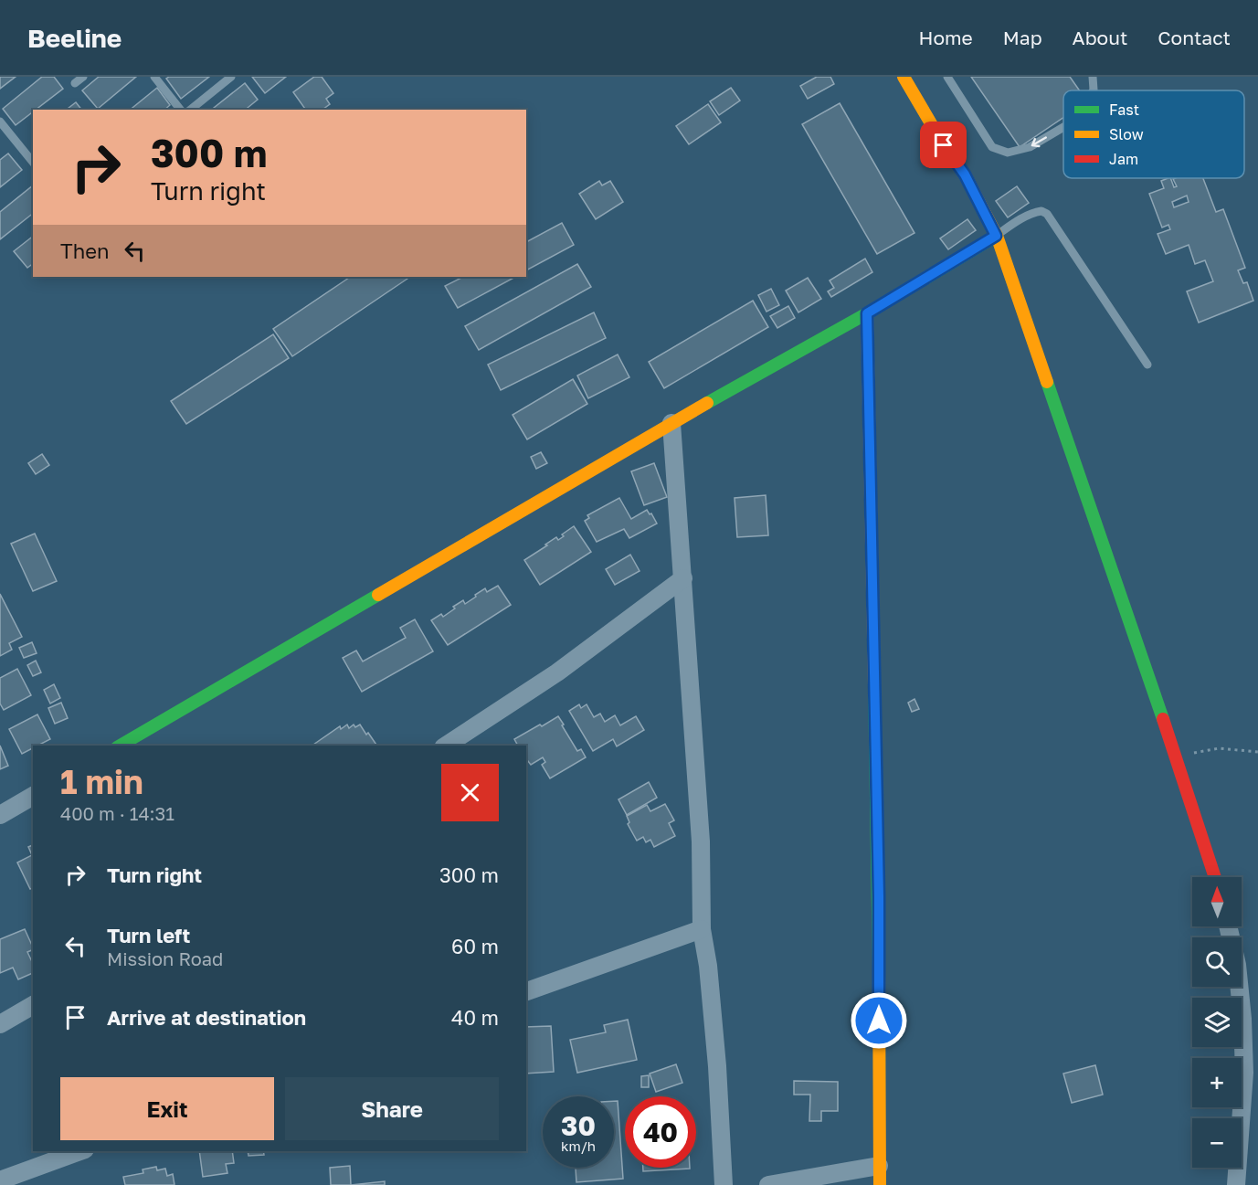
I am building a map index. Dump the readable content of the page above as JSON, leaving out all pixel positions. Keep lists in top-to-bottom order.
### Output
{
  "legend": ["Fast", "Slow", "Jam"],
  "north": "top",
  "page": {
    "header": "Beeline",
    "nav": [
      "Home",
      "Map",
      "About",
      "Contact"
    ],
    "turn": ["300 m", "Turn right"],
    "then": "Then",
    "heading": ["1 min", "400 m · 14:31"],
    "list": [
      {
        "name": "Turn right",
        "value": "300 m"
      },
      {
        "name": "Turn left",
        "note": "Mission Road",
        "value": "60 m"
      },
      {
        "name": "Arrive at destination",
        "value": "40 m"
      }
    ],
    "map_buttons": ["+", "−"],
    "buttons": ["Exit", "Share"],
    "speed": "30 km/h",
    "limit": "40"
  }
}
